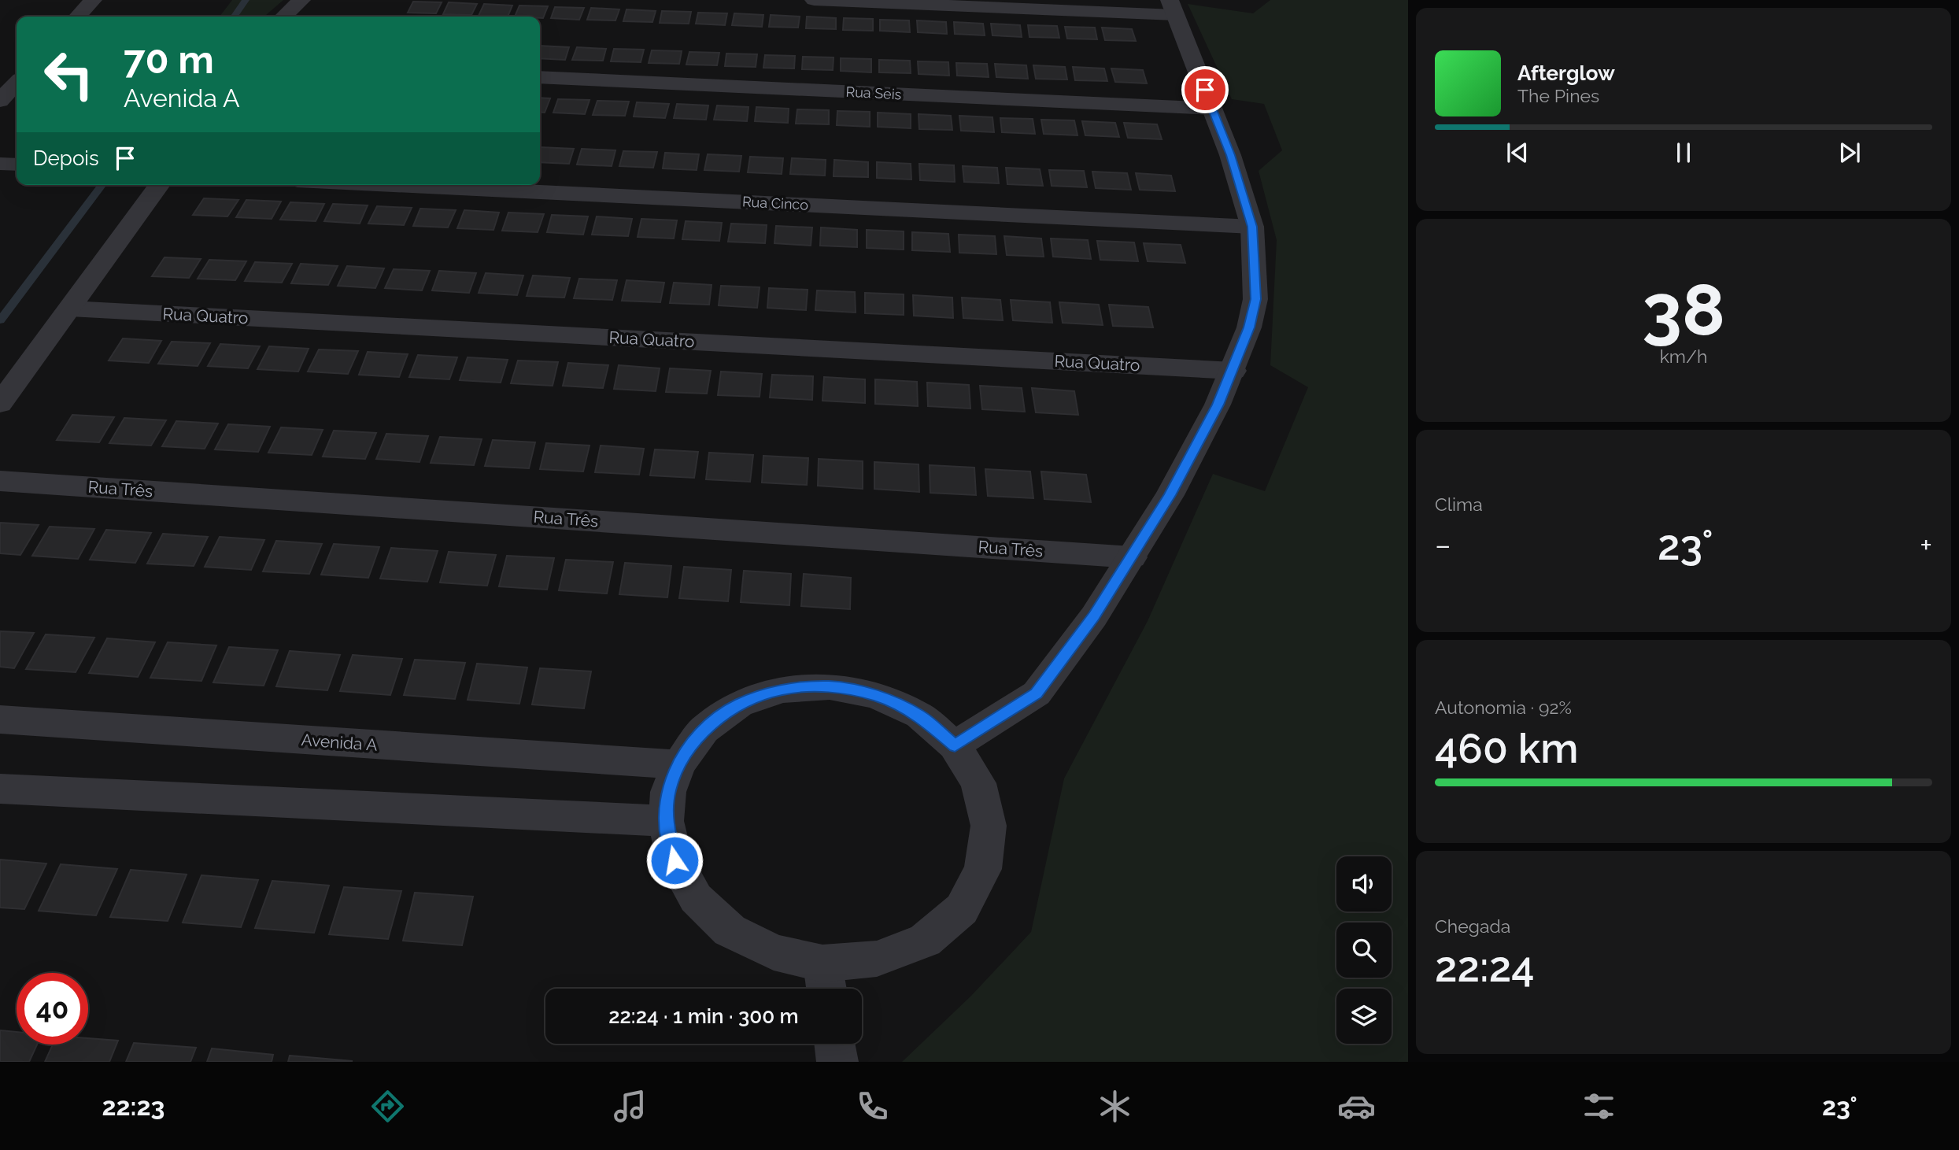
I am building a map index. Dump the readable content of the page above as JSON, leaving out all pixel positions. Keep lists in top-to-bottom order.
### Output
{
  "streets": {
    "street": [
      "Rua Seis",
      "Rua Cinco",
      "Rua Quatro",
      "Rua Três",
      "Avenida A"
    ]
  },
  "page": {
    "turn": ["70 m", "Avenida A"],
    "song": ["Afterglow", "The Pines"],
    "then": "Depois",
    "tile": [
      ["38", "km/h"],
      "Clima",
      ["Autonomia · 92%", "460 km"],
      ["Chegada", "22:24"]
    ],
    "heat": ["−", "23°", "+"],
    "limit": "40",
    "trip": "22:24 · 1 min · 300 m",
    "tabs": ["22:23", "23°"]
  }
}
